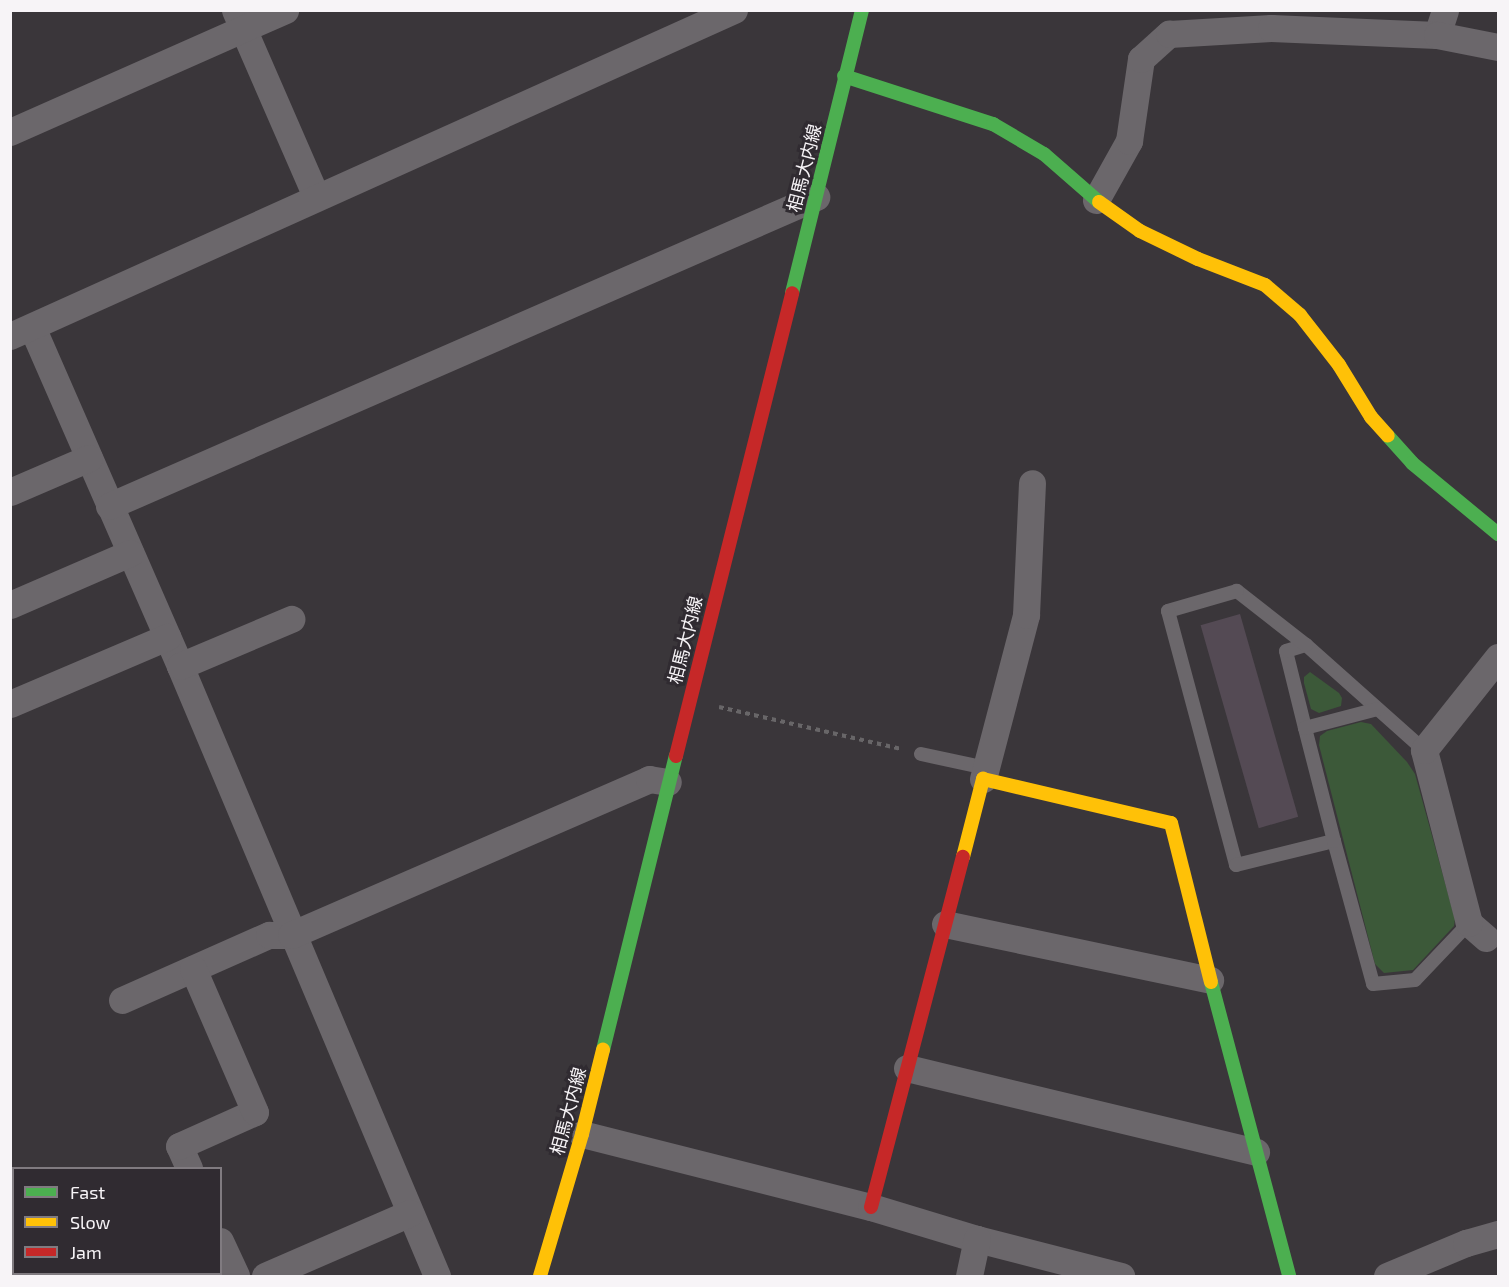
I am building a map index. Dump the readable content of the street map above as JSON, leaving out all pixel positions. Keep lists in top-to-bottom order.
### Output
{
  "streets": {
    "street": ["相馬大内線"]
  },
  "legend": ["Fast", "Slow", "Jam"]
}
